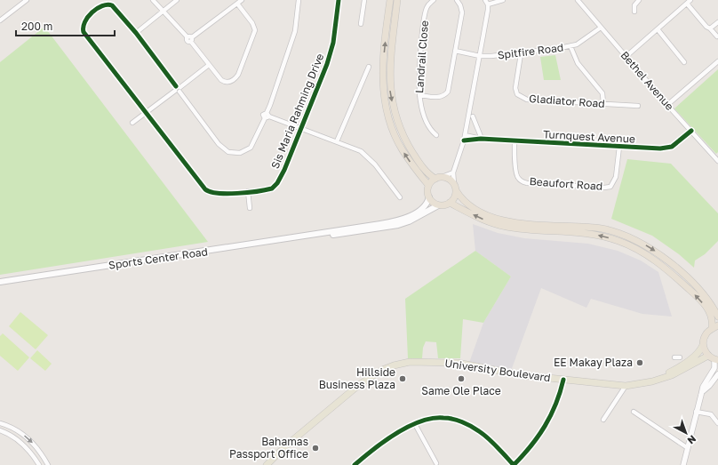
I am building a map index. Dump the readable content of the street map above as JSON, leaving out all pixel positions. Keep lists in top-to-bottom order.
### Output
{
  "streets": {
    "main road": ["Sports Center Road", "University Boulevard"],
    "street": [
      "Spitfire Road",
      "Landrail Close",
      "Bethel Avenue",
      "Gladiator Road",
      "Sis Maria Rahming Drive",
      "Turnquest Avenue",
      "Beaufort Road"
    ]
  },
  "crossings": [
    ["Spitfire Road", "Bethel Avenue"],
    ["Spitfire Road", "Gladiator Road"],
    ["Bethel Avenue", "Turnquest Avenue"],
    ["Turnquest Avenue", "Beaufort Road"]
  ],
  "places": [
    "EE Makay Plaza",
    "Hillside Business Plaza",
    "Same Ole Place",
    "Bahamas Passport Office"
  ],
  "scale_bar": "200 m",
  "north": "bottom right"
}
